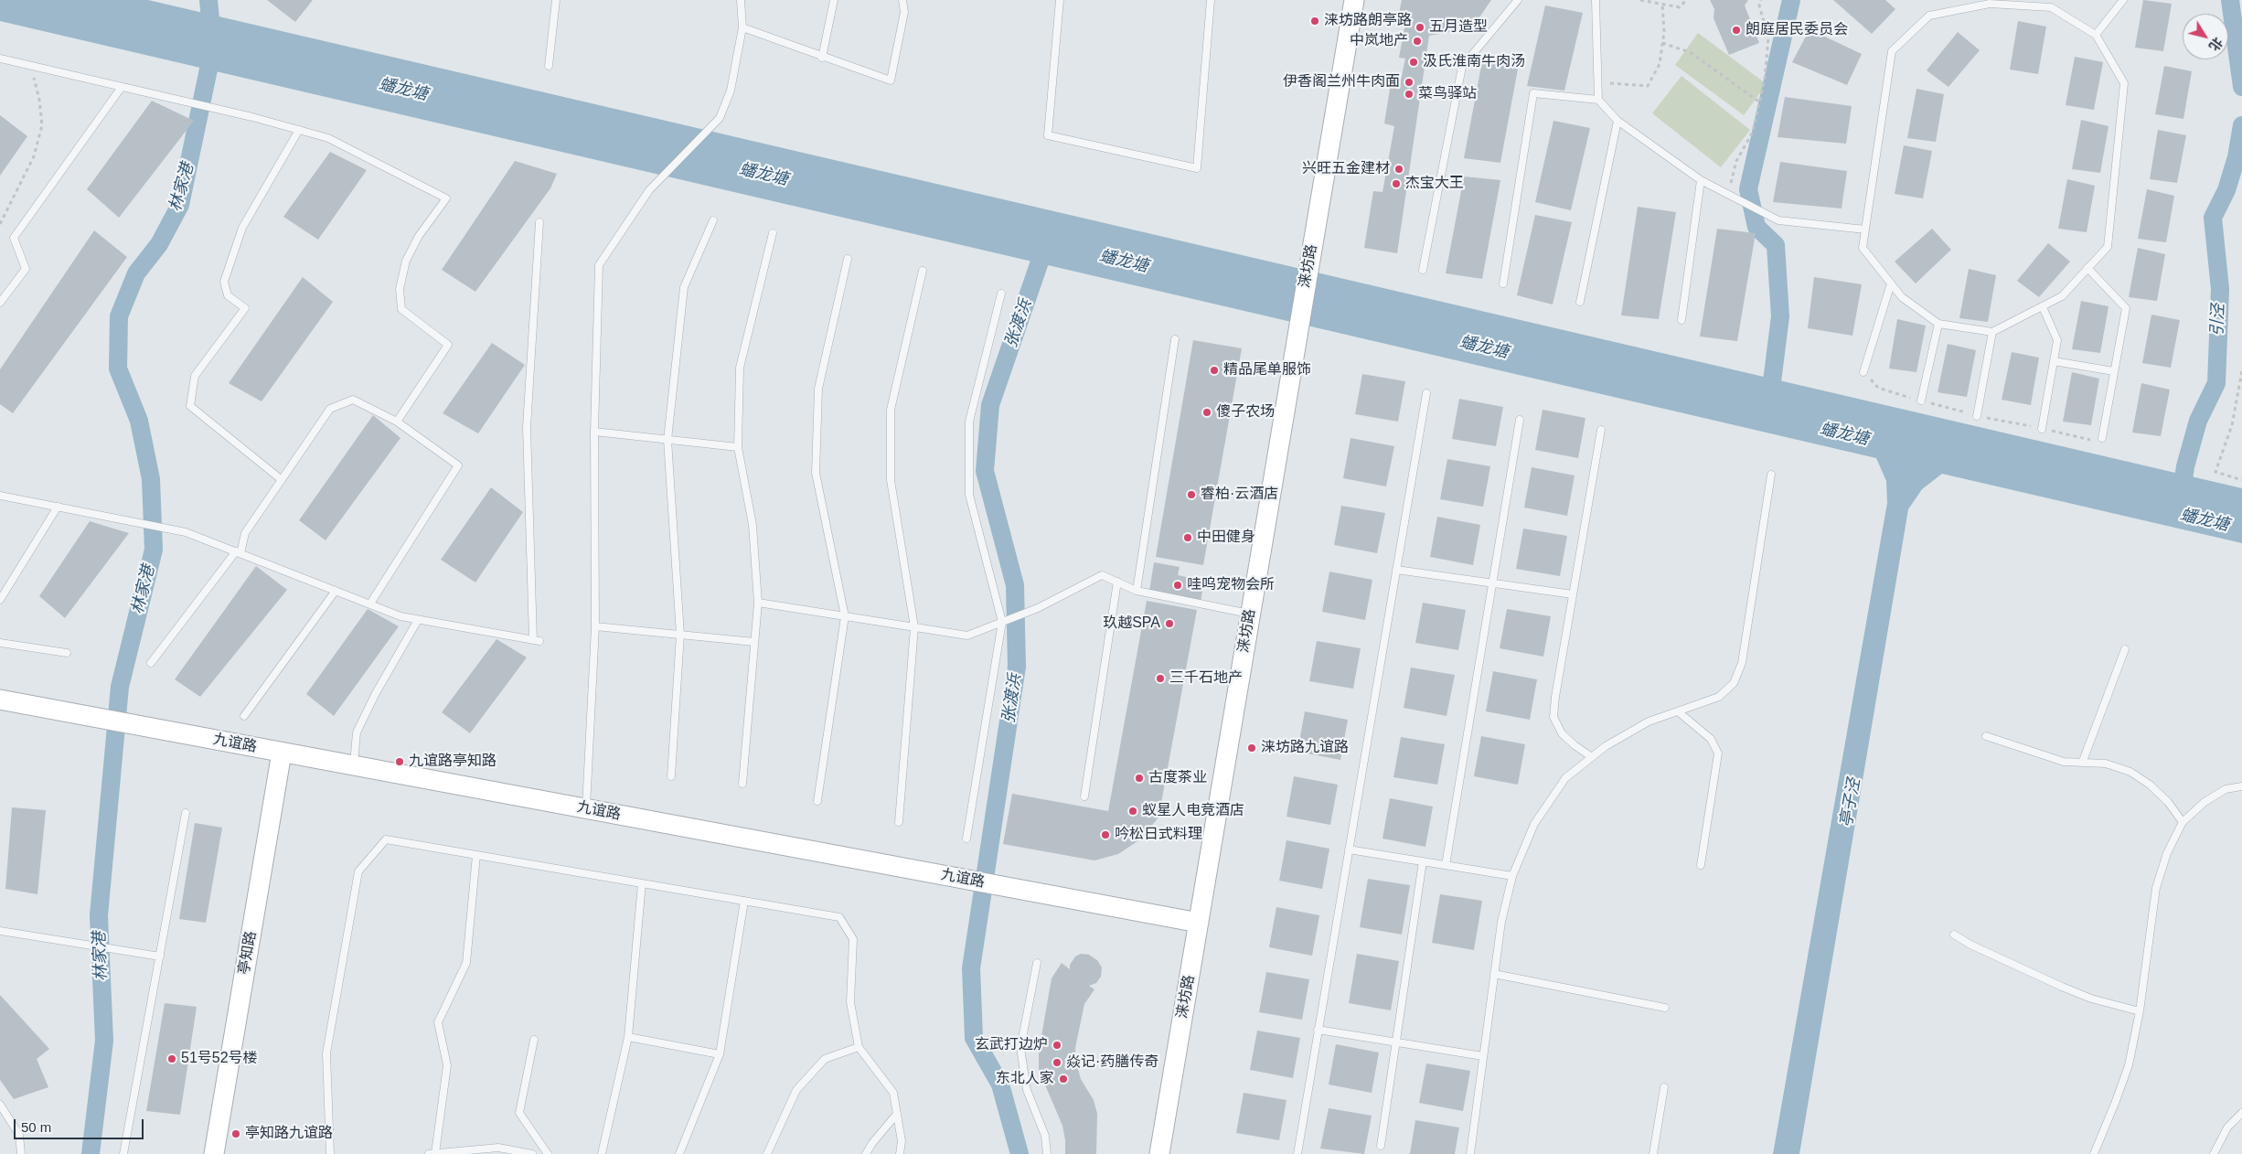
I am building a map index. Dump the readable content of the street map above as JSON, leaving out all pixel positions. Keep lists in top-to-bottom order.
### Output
{
  "streets": {
    "street": ["涞坊路", "九谊路", "亭知路"]
  },
  "crossings": [
    ["涞坊路", "九谊路"],
    ["九谊路", "亭知路"]
  ],
  "water": [
    "蟠龙塘",
    "林家港",
    "引泾",
    "张渡浜",
    "亭子泾"
  ],
  "places": [
    "涞坊路朗亭路",
    "五月造型",
    "朗庭居民委员会",
    "中岚地产",
    "汲氏淮南牛肉汤",
    "伊香阁兰州牛肉面",
    "菜鸟驿站",
    "兴旺五金建材",
    "杰宝大王",
    "精品尾单服饰",
    "傻子农场",
    "睿柏·云酒店",
    "中田健身",
    "哇呜宠物会所",
    "玖越SPA",
    "三千石地产",
    "涞坊路九谊路",
    "九谊路亭知路",
    "古度茶业",
    "蚁星人电竞酒店",
    "吟松日式料理",
    "玄武打边炉",
    "51号52号楼",
    "焱记·药膳传奇",
    "东北人家",
    "亭知路九谊路"
  ],
  "scale_bar": "50 m",
  "north": "bottom right"
}
